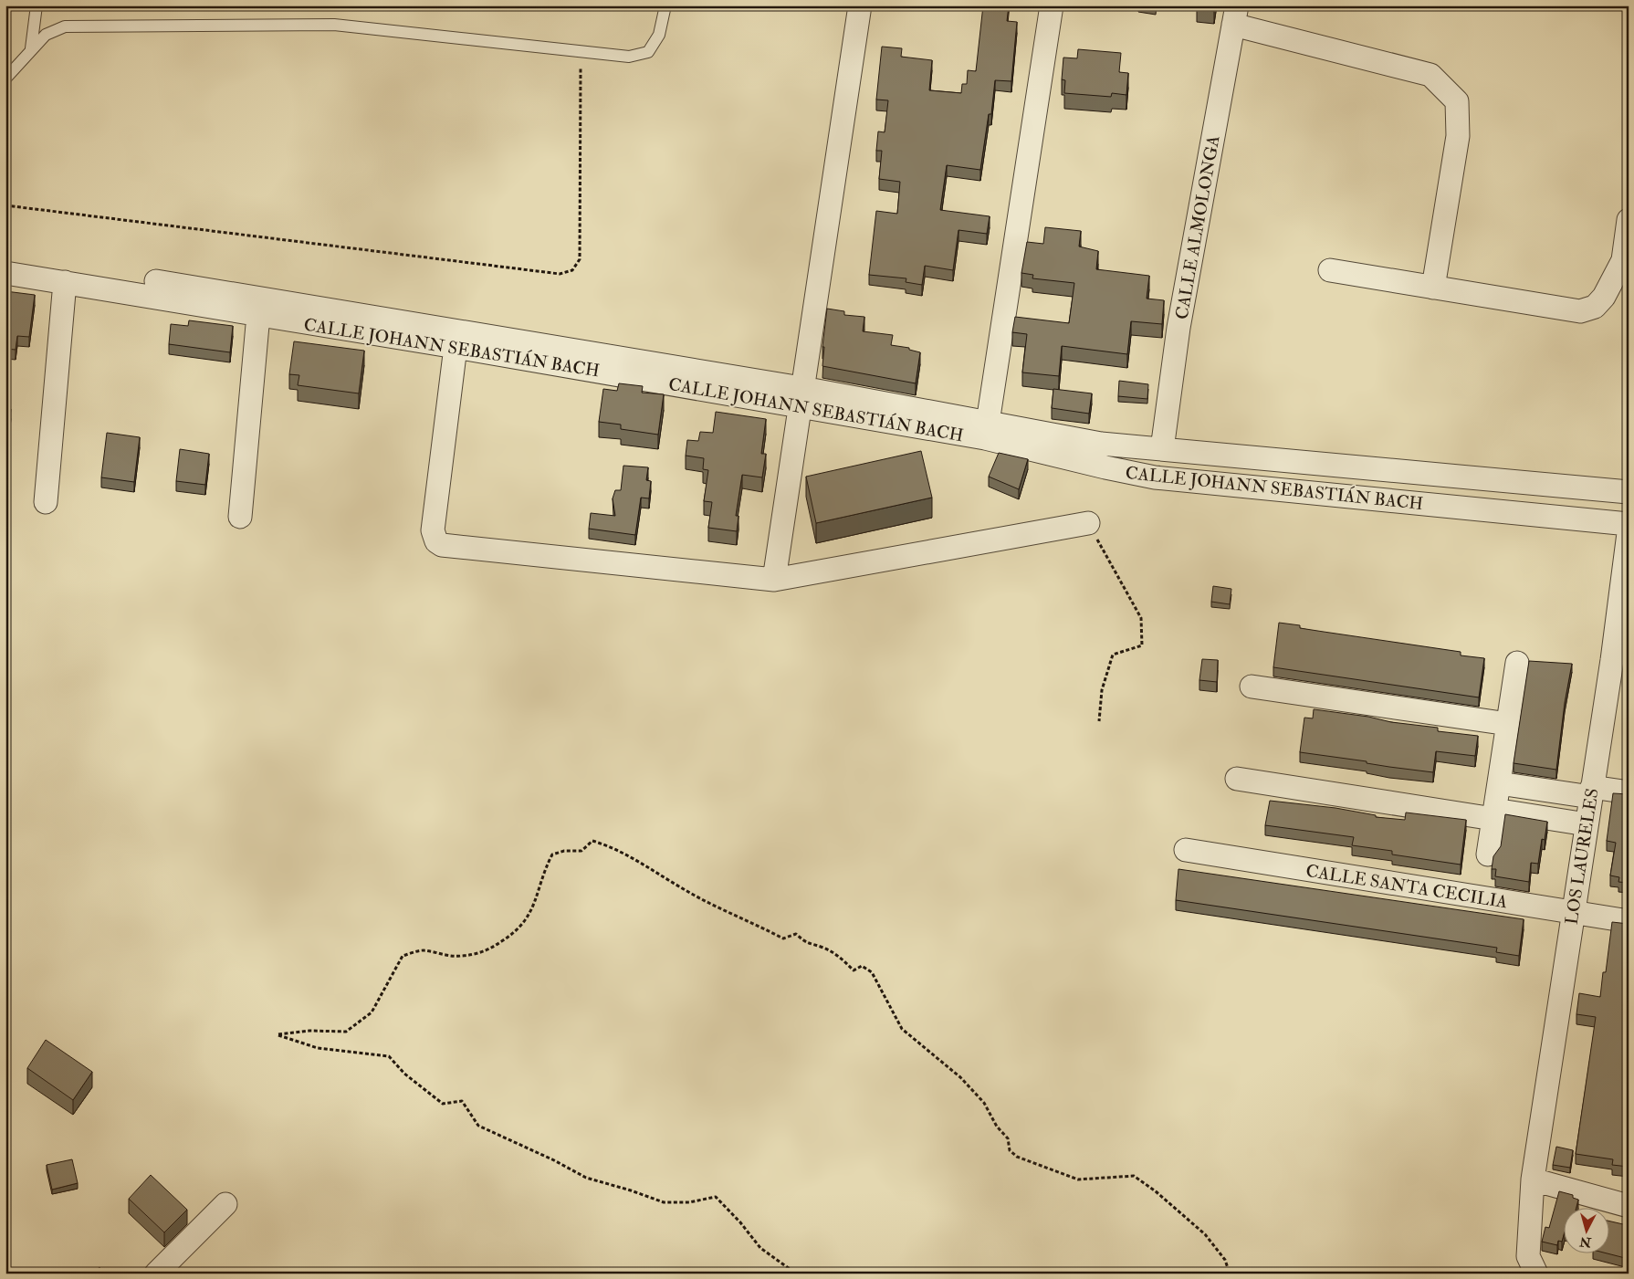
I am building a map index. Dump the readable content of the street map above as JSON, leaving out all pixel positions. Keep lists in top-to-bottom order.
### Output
{
  "streets": {
    "street": [
      "CALLE ALMOLONGA",
      "CALLE JOHANN SEBASTIÁN BACH",
      "LOS LAURELES",
      "CALLE SANTA CECILIA"
    ]
  },
  "crossings": [
    ["CALLE ALMOLONGA", "CALLE JOHANN SEBASTIÁN BACH"],
    ["LOS LAURELES", "CALLE SANTA CECILIA"]
  ],
  "north": "bottom"
}
